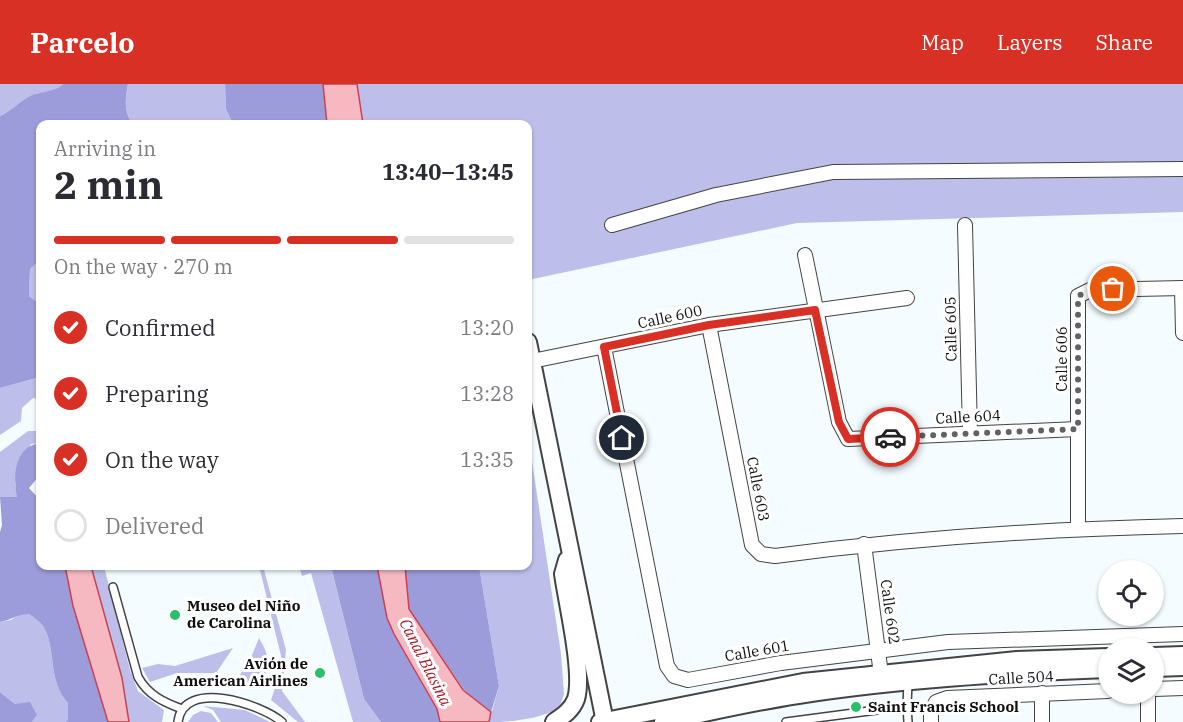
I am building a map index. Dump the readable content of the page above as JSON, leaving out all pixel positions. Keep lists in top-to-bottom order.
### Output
{
  "streets": {
    "street": [
      "Calle 600",
      "Calle 605",
      "Calle 606",
      "Calle 604",
      "Calle 603",
      "Calle 602",
      "Calle 601",
      "Calle 504"
    ]
  },
  "crossings": [
    ["Calle 600", "Calle 604"],
    ["Calle 600", "Calle 603"],
    ["Calle 600", "Calle 601"],
    ["Calle 605", "Calle 604"],
    ["Calle 606", "Calle 604"],
    ["Calle 603", "Calle 602"],
    ["Calle 602", "Calle 601"]
  ],
  "water": ["Canal Blasina"],
  "places": ["Museo del Niño de Carolina", "Avión de American Airlines", "Saint Francis School"],
  "page": {
    "header": "Parcelo",
    "nav": ["Map", "Layers", "Share"],
    "heading": ["2 min", "Arriving in", "13:40–13:45"],
    "bar": "On the way · 270 m",
    "list": [
      ["Confirmed", "13:20"],
      ["Preparing", "13:28"],
      ["On the way", "13:35"],
      "Delivered"
    ]
  }
}
